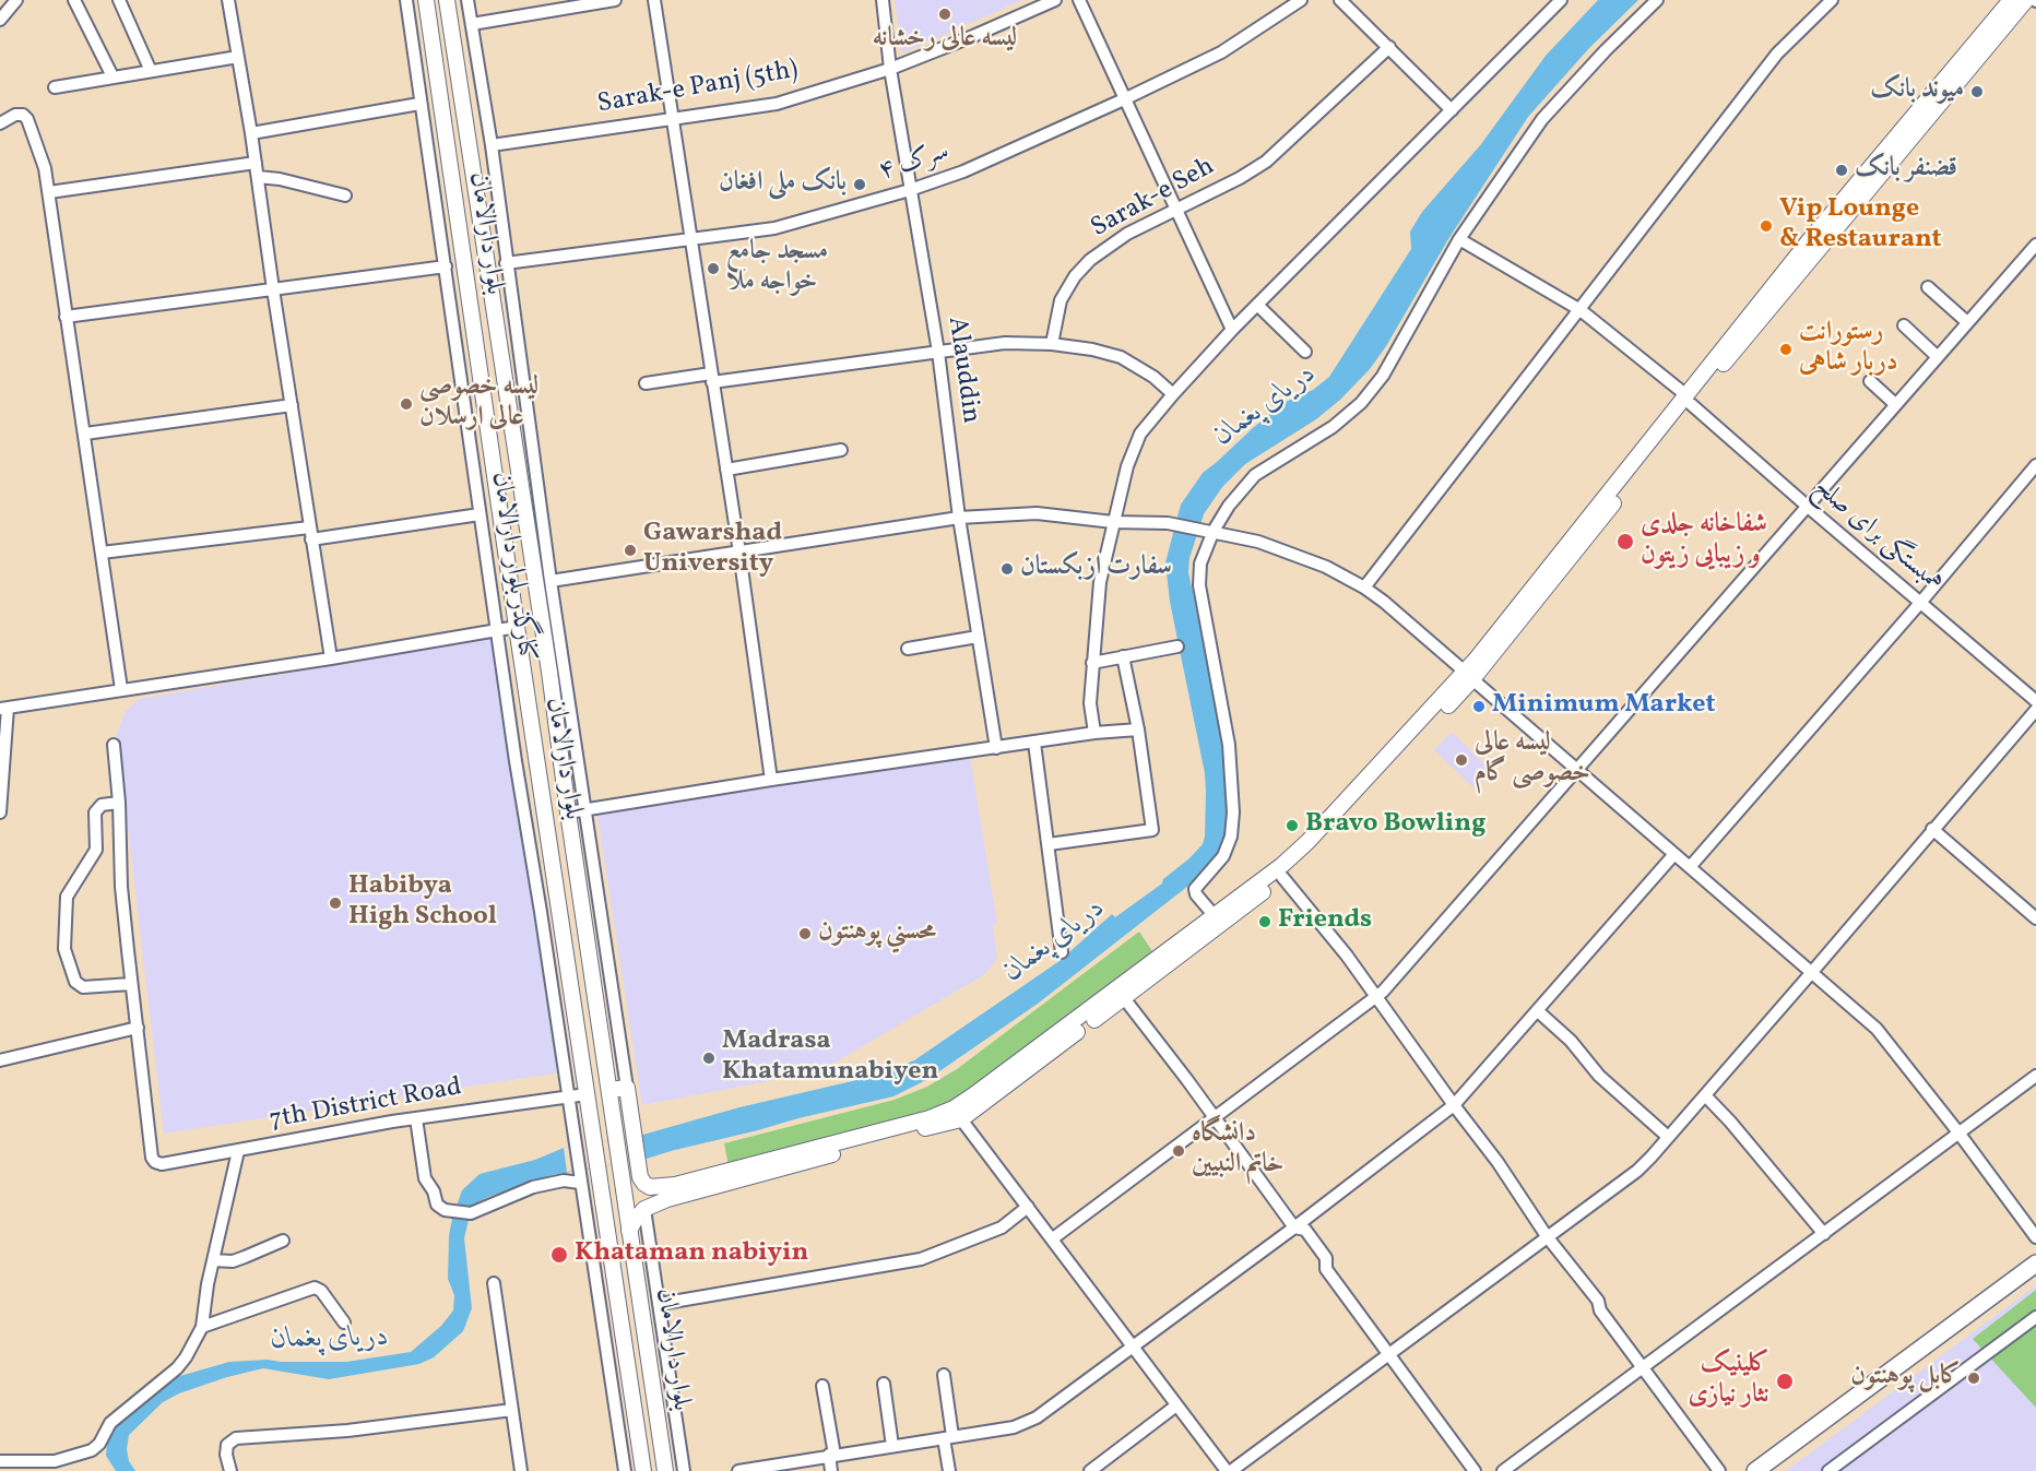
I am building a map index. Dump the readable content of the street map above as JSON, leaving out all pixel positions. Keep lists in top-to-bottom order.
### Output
{
  "streets": {
    "main road": ["بلوار دارالامان", "کنارگذر بلوار دارالامان"],
    "street": [
      "Sarak-e Panj (5th)",
      "سرک ۴",
      "Sarak-e Seh",
      "Alauddin",
      "همبستگی برای صلح",
      "7th District Road"
    ]
  },
  "crossings": [
    ["Sarak-e Panj (5th)", "Alauddin"],
    ["Sarak-e Panj (5th)", "کنارگذر بلوار دارالامان"],
    ["سرک ۴", "Alauddin"],
    ["سرک ۴", "کنارگذر بلوار دارالامان"],
    ["بلوار دارالامان", "کنارگذر بلوار دارالامان"],
    ["بلوار دارالامان", "7th District Road"],
    ["کنارگذر بلوار دارالامان", "7th District Road"]
  ],
  "water": ["دریای پغمان"],
  "places": [
    "لیسه عالی رخشانه",
    "میوند بانک",
    "قضنفر بانک",
    "بانک ملی افغان",
    "Vip Lounge & Restaurant",
    "مسجد جامع خواجه ملا",
    "رستورانت دربار شاهی",
    "لیسه خصوصی عالی ارسلان",
    "شفاخانه جلدی و زیبایی زیتون",
    "Gawarshad University",
    "سفارت ازبکستان",
    "Minimum Market",
    "لیسه عالی خصوصی گام",
    "Bravo Bowling",
    "Habibya High School",
    "Friends",
    "محسني پوهنتون",
    "Madrasa Khatamunabiyen",
    "دانشگاه خاتم النبیین",
    "Khataman nabiyin",
    "کابل پوهنتون",
    "کلینیک نثار نیازی"
  ]
}
